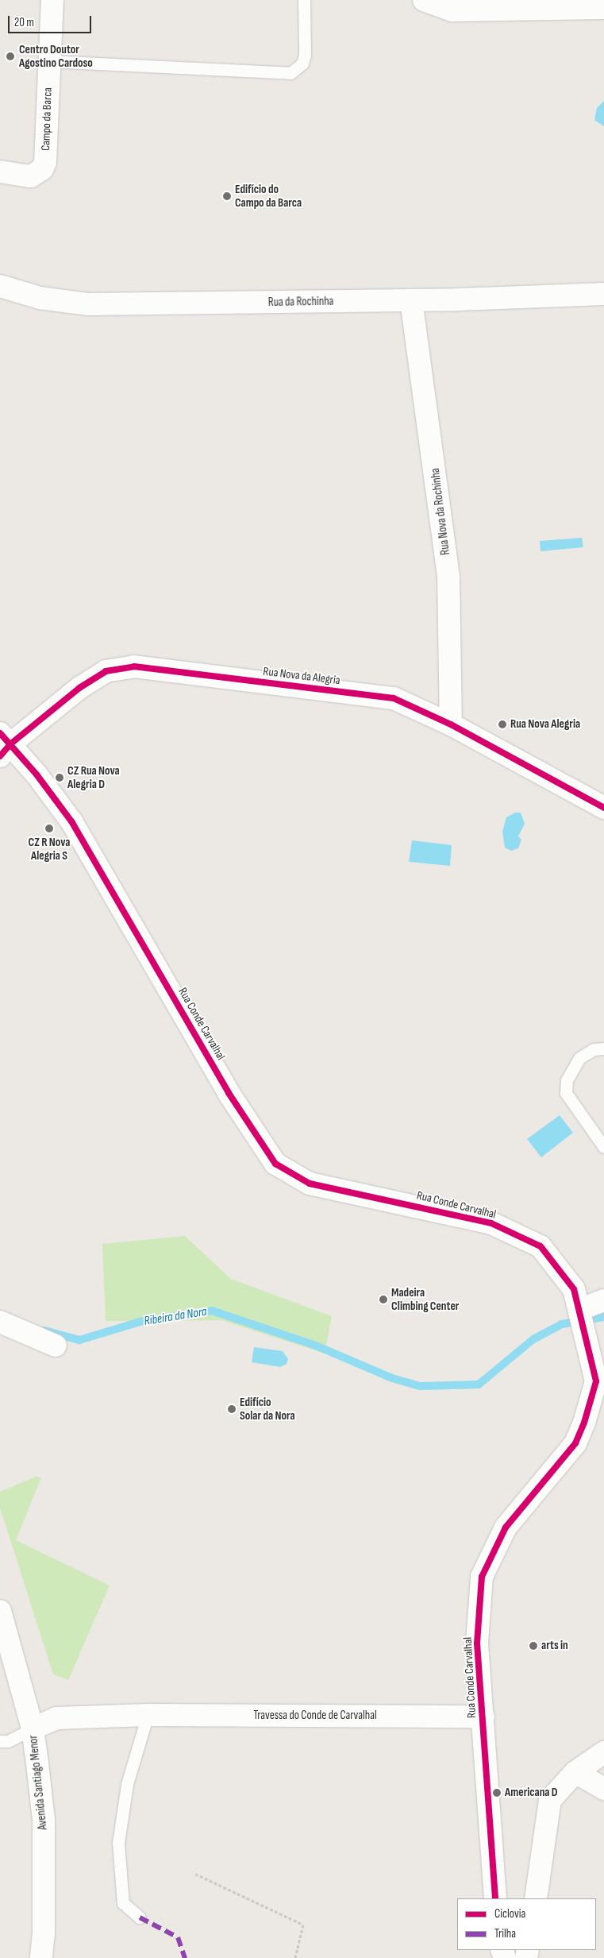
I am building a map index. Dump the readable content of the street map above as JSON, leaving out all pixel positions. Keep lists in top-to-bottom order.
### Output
{
  "streets": {
    "street": [
      "Campo da Barca",
      "Rua da Rochinha",
      "Rua Nova da Rochinha",
      "Rua Nova da Alegria",
      "Rua Conde Carvalhal",
      "Travessa do Conde de Carvalhal",
      "Avenida Santiago Menor"
    ]
  },
  "crossings": [
    ["Rua da Rochinha", "Rua Nova da Rochinha"],
    ["Rua Nova da Rochinha", "Rua Nova da Alegria"],
    ["Rua Nova da Alegria", "Rua Conde Carvalhal"],
    ["Rua Conde Carvalhal", "Travessa do Conde de Carvalhal"],
    ["Travessa do Conde de Carvalhal", "Avenida Santiago Menor"]
  ],
  "water": ["Ribeira da Nora"],
  "places": [
    "Centro Doutor Agostino Cardoso",
    "Edifício do Campo da Barca",
    "Rua Nova Alegria",
    "CZ Rua Nova Alegria D",
    "CZ R Nova Alegria S",
    "Madeira Climbing Center",
    "Edifício Solar da Nora",
    "arts in",
    "Americana D"
  ],
  "legend": ["Ciclovia", "Trilha"],
  "scale_bar": "20 m"
}
